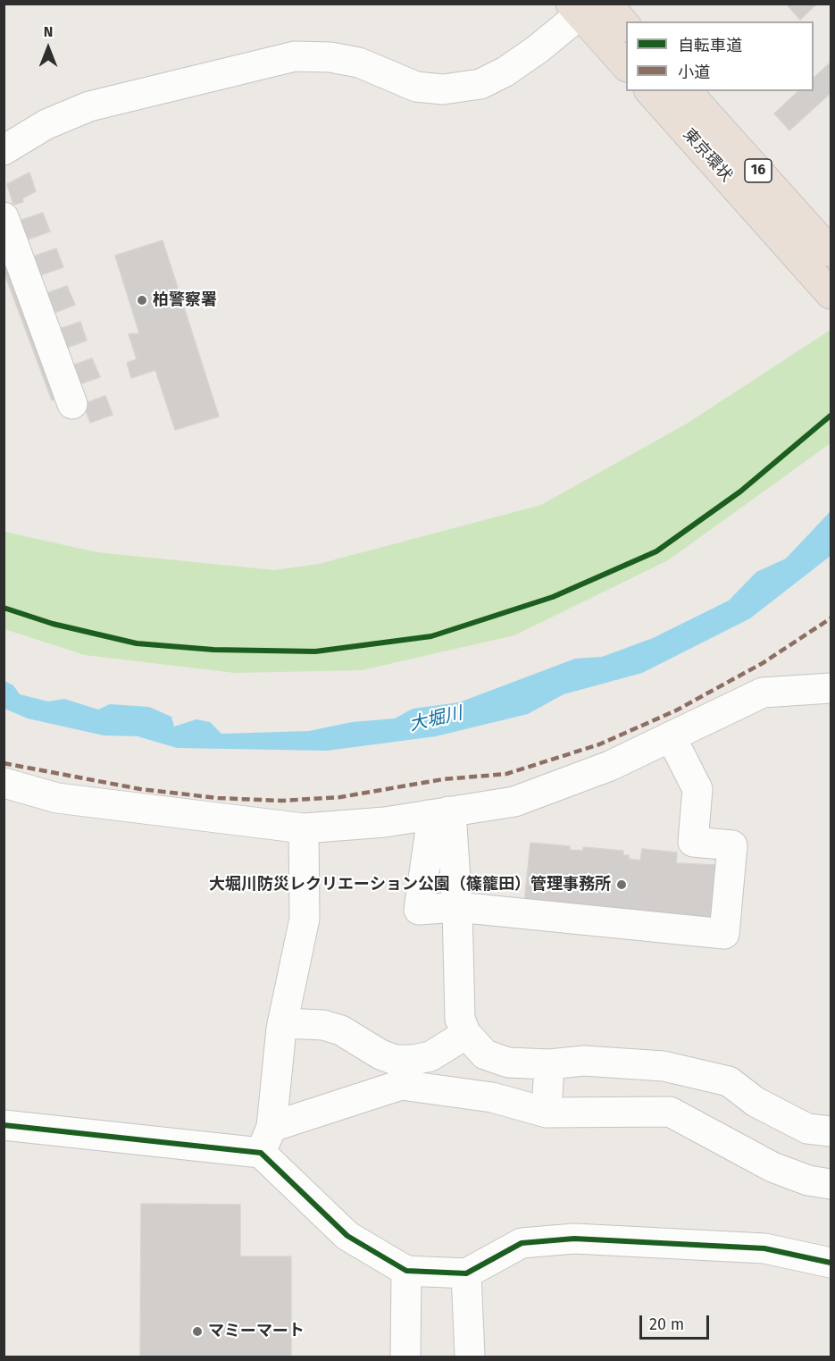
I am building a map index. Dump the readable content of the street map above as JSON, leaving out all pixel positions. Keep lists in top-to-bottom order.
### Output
{
  "streets": {
    "highway": ["東京環状", "16"]
  },
  "water": ["大堀川"],
  "places": ["柏警察署", "大堀川防災レクリエーション公園（篠籠田）管理事務所", "マミーマート"],
  "legend": ["自転車道", "小道"],
  "scale_bar": "20 m",
  "north": "top"
}
